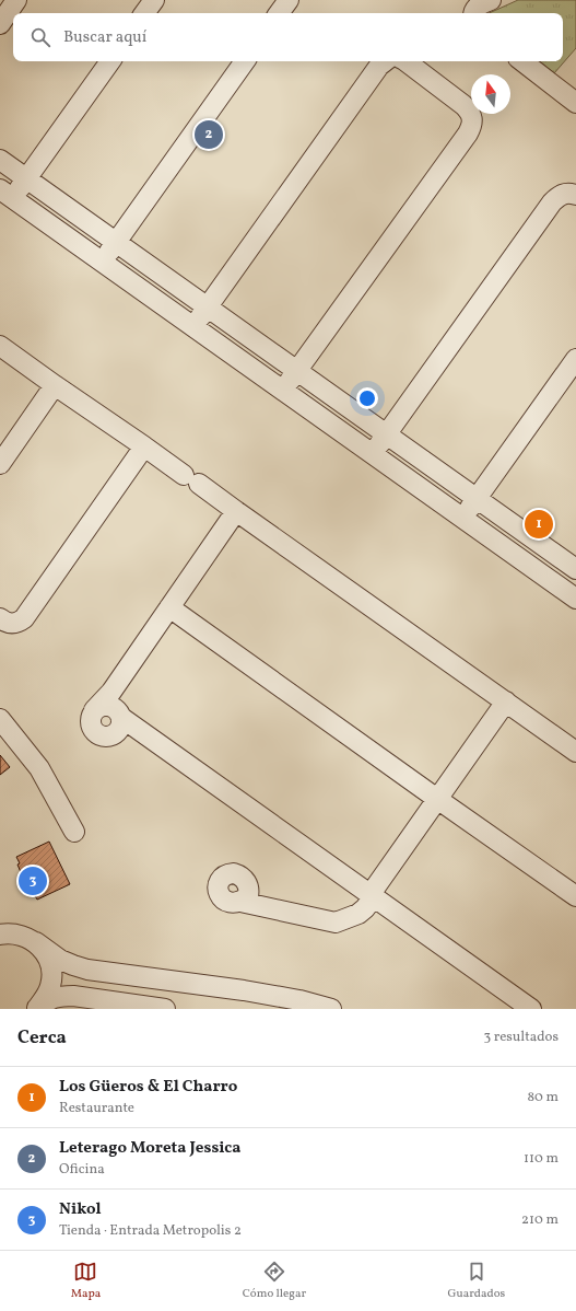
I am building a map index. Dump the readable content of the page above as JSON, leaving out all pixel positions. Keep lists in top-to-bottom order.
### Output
{
  "north": "top",
  "page": {
    "search": "Buscar aquí",
    "pins": ["2", "1", "3"],
    "heading": ["Cerca", "3 resultados"],
    "list": [
      {
        "mark": "1",
        "name": "Los Güeros & El Charro",
        "note": "Restaurante",
        "value": "80 m"
      },
      {
        "mark": "2",
        "name": "Leterago Moreta Jessica",
        "note": "Oficina",
        "value": "110 m"
      },
      {
        "mark": "3",
        "name": "Nikol",
        "note": "Tienda · Entrada Metropolis 2",
        "value": "210 m"
      }
    ],
    "nav": ["Mapa", "Cómo llegar", "Guardados"]
  }
}
